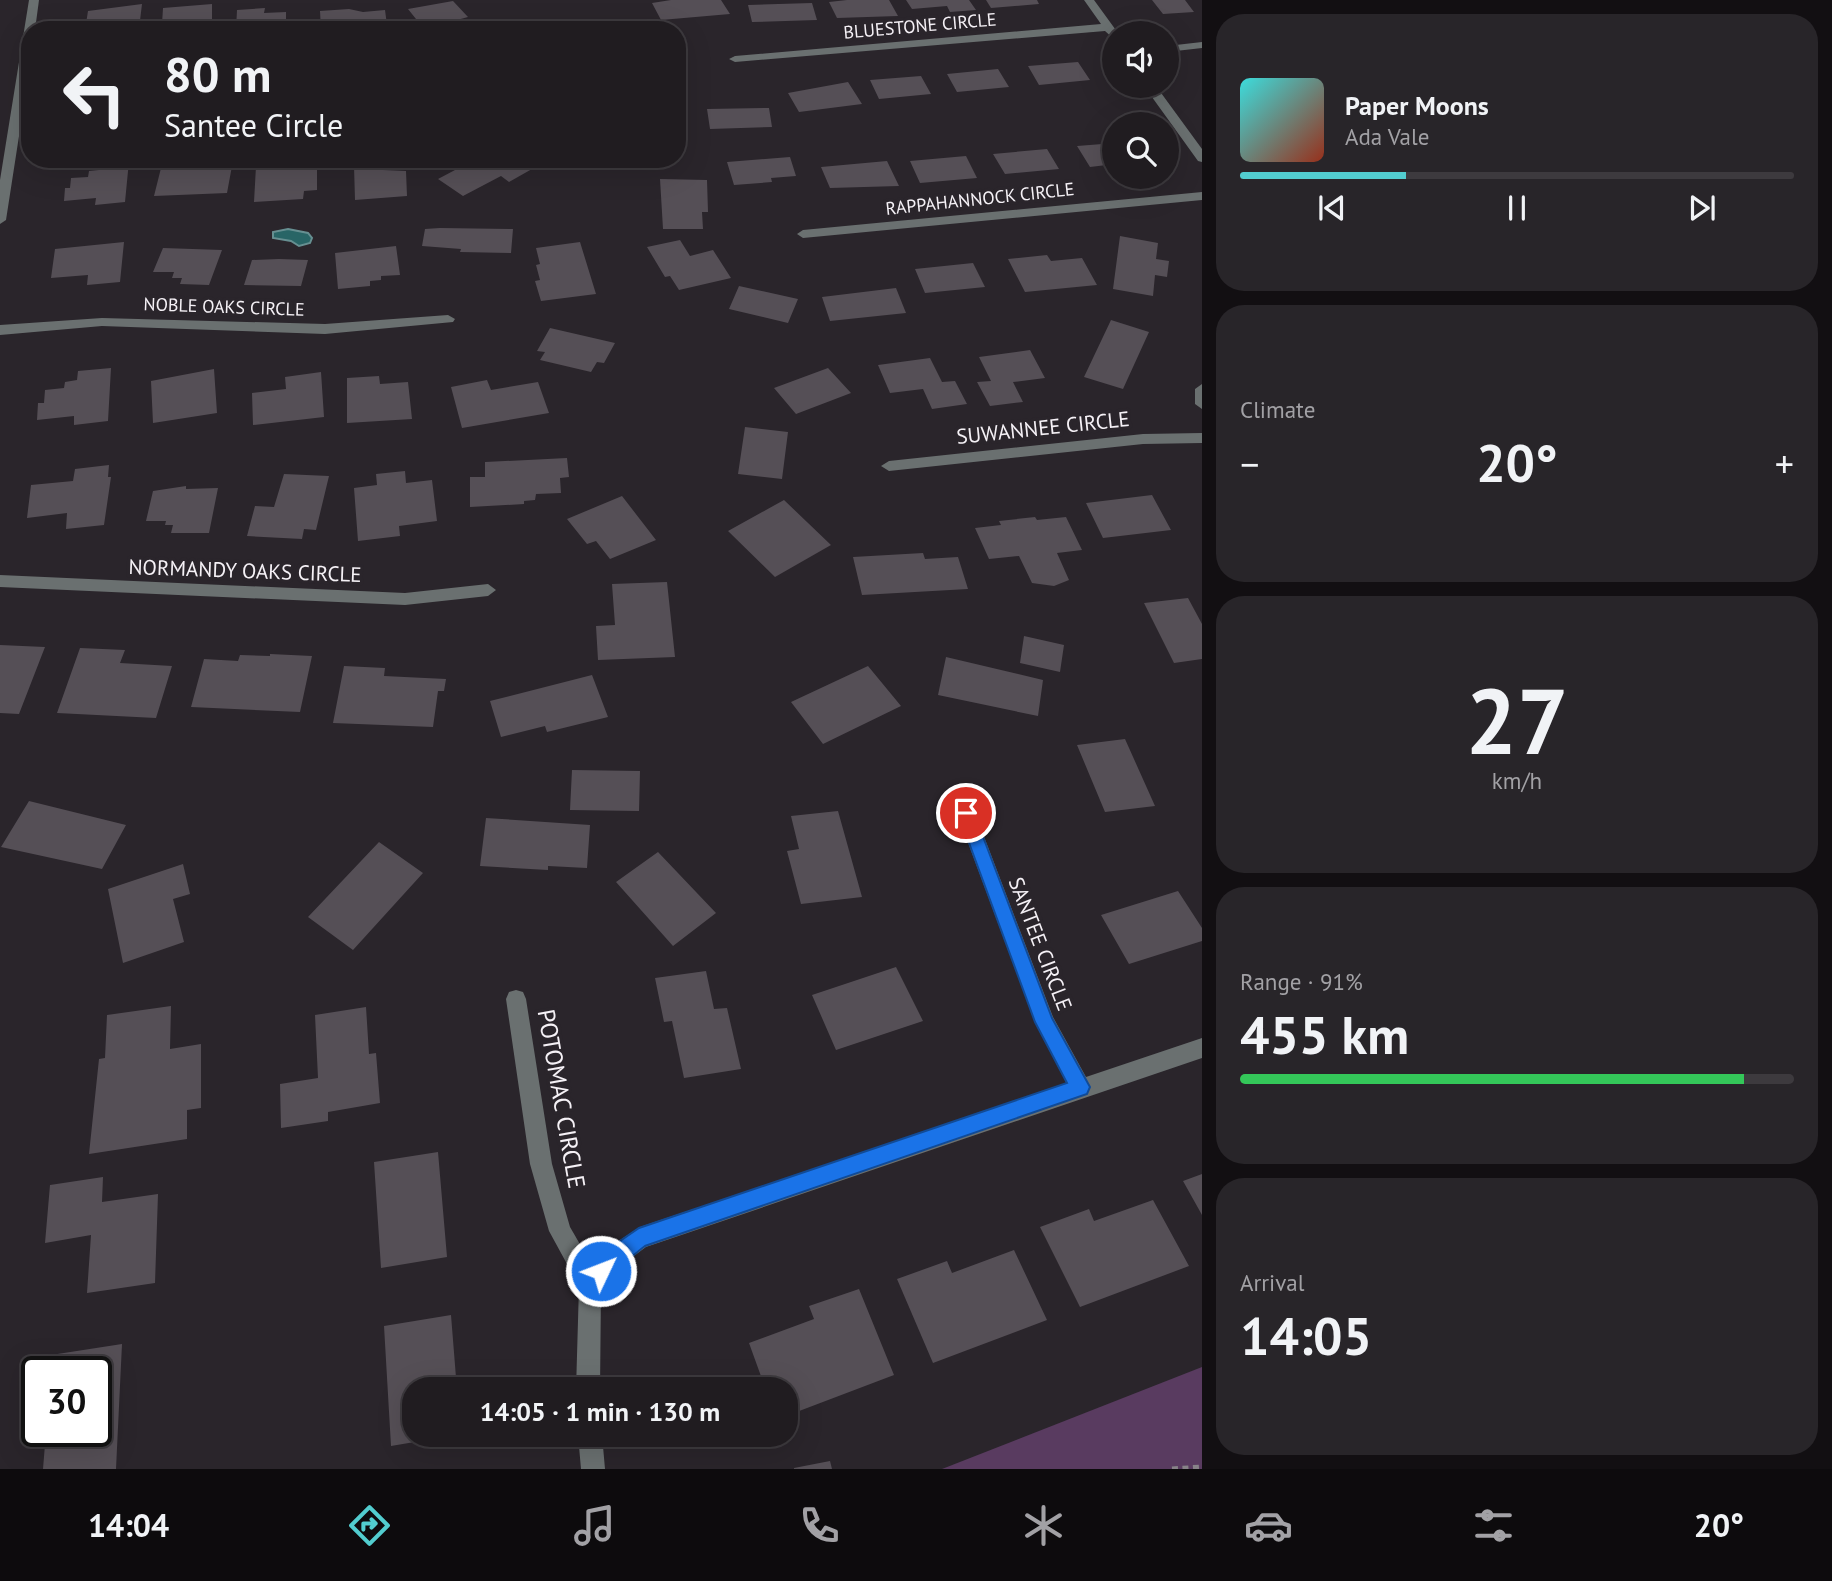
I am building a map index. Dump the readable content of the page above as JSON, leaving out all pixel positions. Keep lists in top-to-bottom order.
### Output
{
  "streets": {
    "street": [
      "BLUESTONE CIRCLE",
      "RAPPAHANNOCK CIRCLE",
      "NOBLE OAKS CIRCLE",
      "SUWANNEE CIRCLE",
      "NORMANDY OAKS CIRCLE",
      "SANTEE CIRCLE",
      "POTOMAC CIRCLE"
    ]
  },
  "page": {
    "turn": ["80 m", "Santee Circle"],
    "song": ["Paper Moons", "Ada Vale"],
    "tile": [
      "Climate",
      ["27", "km/h"],
      ["Range · 91%", "455 km"],
      ["Arrival", "14:05"]
    ],
    "heat": ["−", "20°", "+"],
    "limit": "30",
    "trip": "14:05 · 1 min · 130 m",
    "tabs": ["14:04", "20°"]
  }
}
